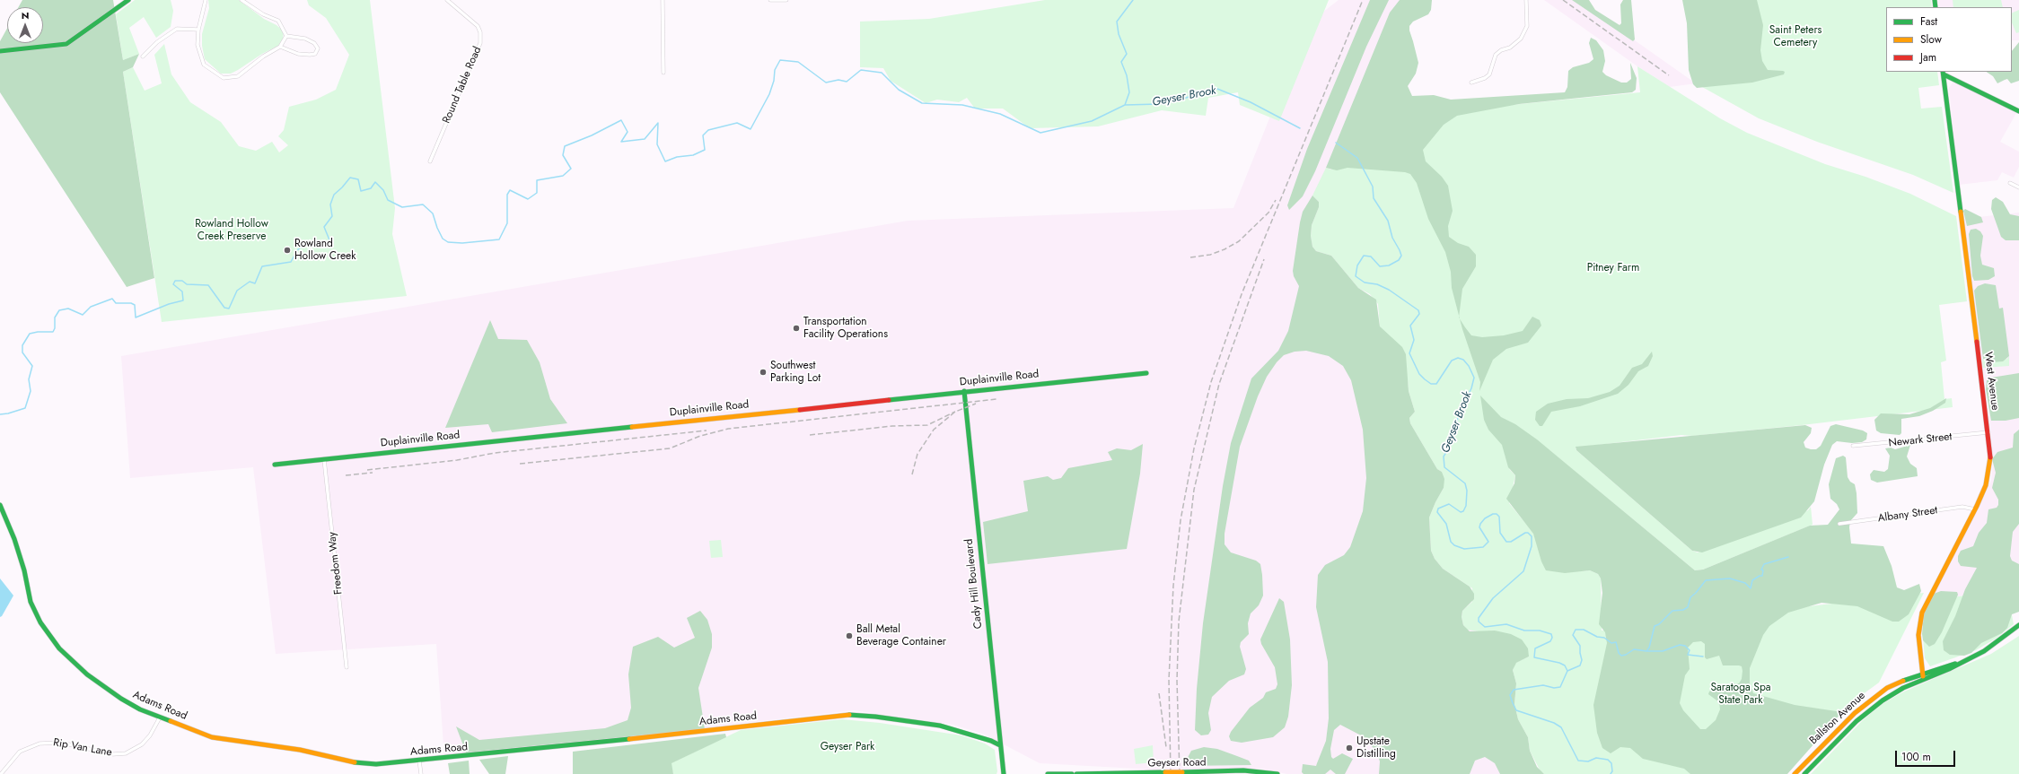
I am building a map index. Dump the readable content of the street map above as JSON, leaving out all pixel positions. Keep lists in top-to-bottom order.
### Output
{
  "streets": {
    "main road": [
      "Duplainville Road",
      "West Avenue",
      "Cady Hill Boulevard",
      "Adams Road",
      "Ballston Avenue",
      "Geyser Road"
    ],
    "street": [
      "Round Table Road",
      "Newark Street",
      "Albany Street",
      "Freedom Way",
      "Rip Van Lane"
    ]
  },
  "crossings": [
    ["Duplainville Road", "Freedom Way"],
    ["Duplainville Road", "Cady Hill Boulevard"],
    ["West Avenue", "Newark Street"],
    ["West Avenue", "Albany Street"],
    ["West Avenue", "Ballston Avenue"],
    ["Cady Hill Boulevard", "Adams Road"],
    ["Adams Road", "Rip Van Lane"]
  ],
  "water": ["Geyser Brook"],
  "parks": [
    "Saint Peters Cemetery",
    "Rowland Hollow Creek Preserve",
    "Pitney Farm",
    "Saratoga Spa State Park",
    "Geyser Park"
  ],
  "places": [
    "Rowland Hollow Creek",
    "Transportation Facility Operations",
    "Southwest Parking Lot",
    "Ball Metal Beverage Container",
    "Upstate Distilling"
  ],
  "legend": ["Fast", "Slow", "Jam"],
  "scale_bar": "100 m",
  "north": "top"
}
